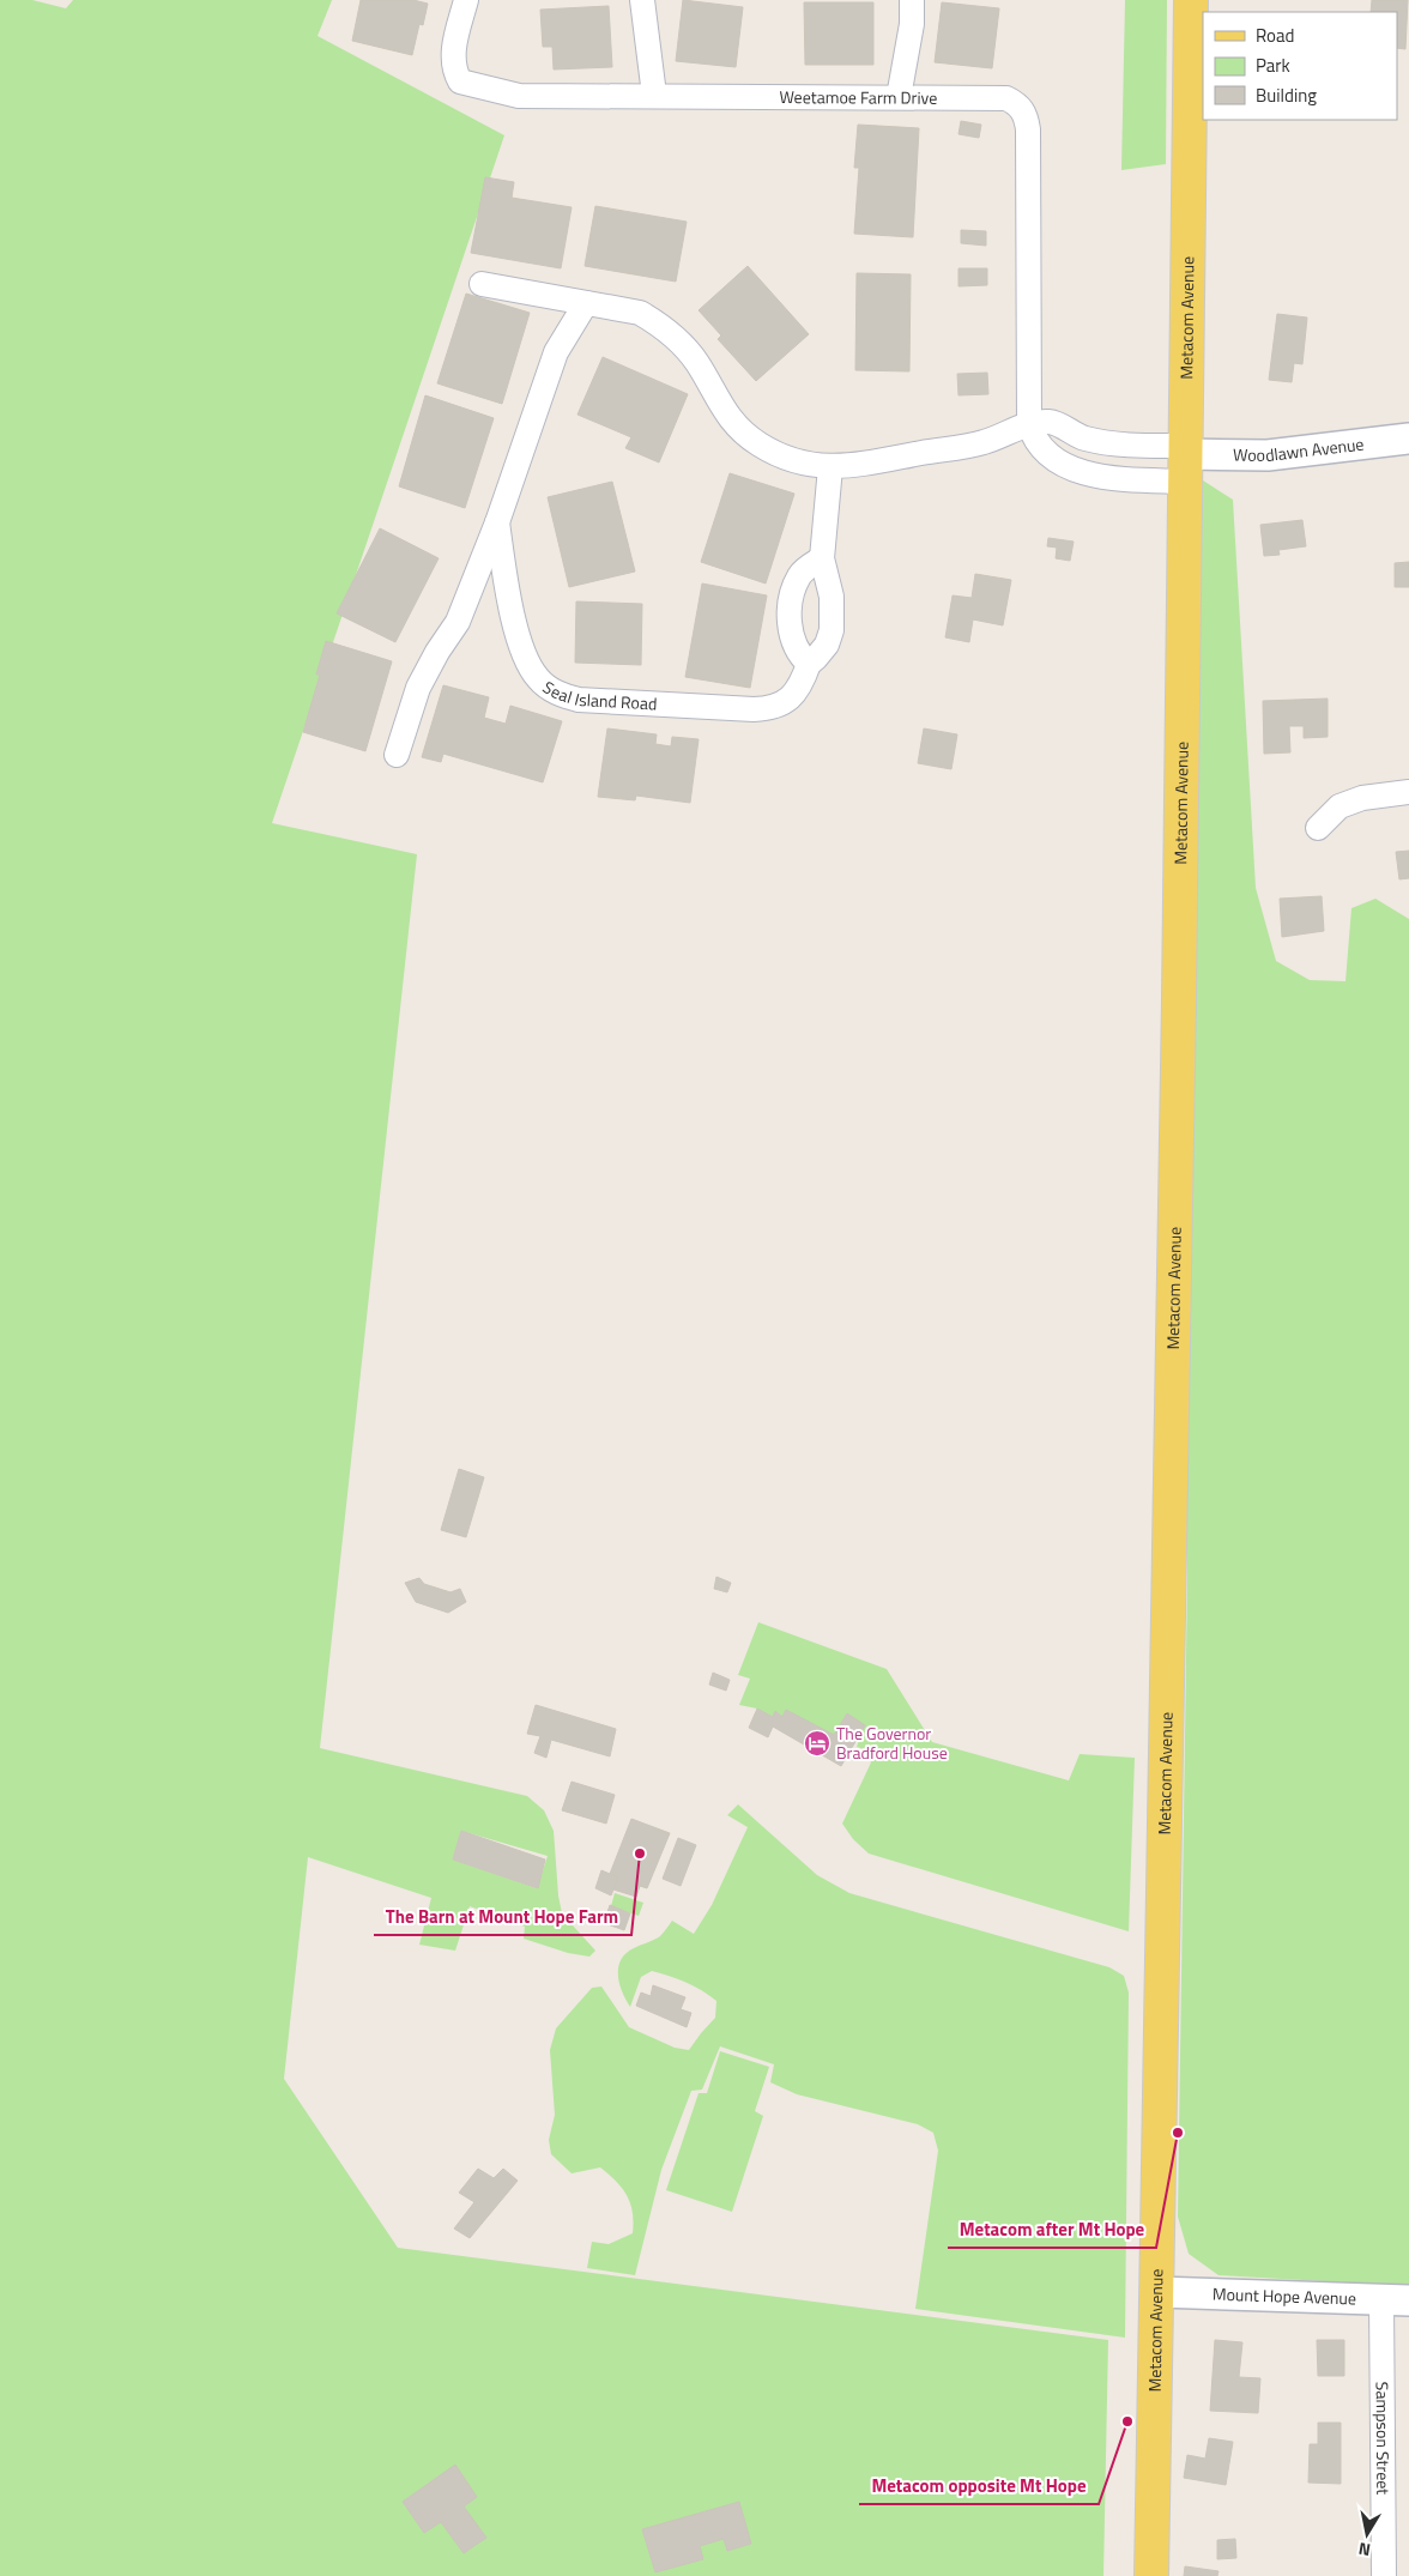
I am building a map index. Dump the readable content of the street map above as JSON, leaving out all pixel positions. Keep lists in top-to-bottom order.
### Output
{
  "streets": {
    "main road": ["Metacom Avenue"],
    "street": [
      "Weetamoe Farm Drive",
      "Woodlawn Avenue",
      "Seal Island Road",
      "Mount Hope Avenue",
      "Sampson Street"
    ]
  },
  "crossings": [
    ["Metacom Avenue", "Woodlawn Avenue"],
    ["Metacom Avenue", "Mount Hope Avenue"],
    ["Mount Hope Avenue", "Sampson Street"]
  ],
  "places": {
    "hotel": ["The Governor Bradford House"],
    "other": ["The Barn at Mount Hope Farm", "Metacom after Mt Hope", "Metacom opposite Mt Hope"]
  },
  "legend": ["Road", "Park", "Building"],
  "north": "bottom"
}
